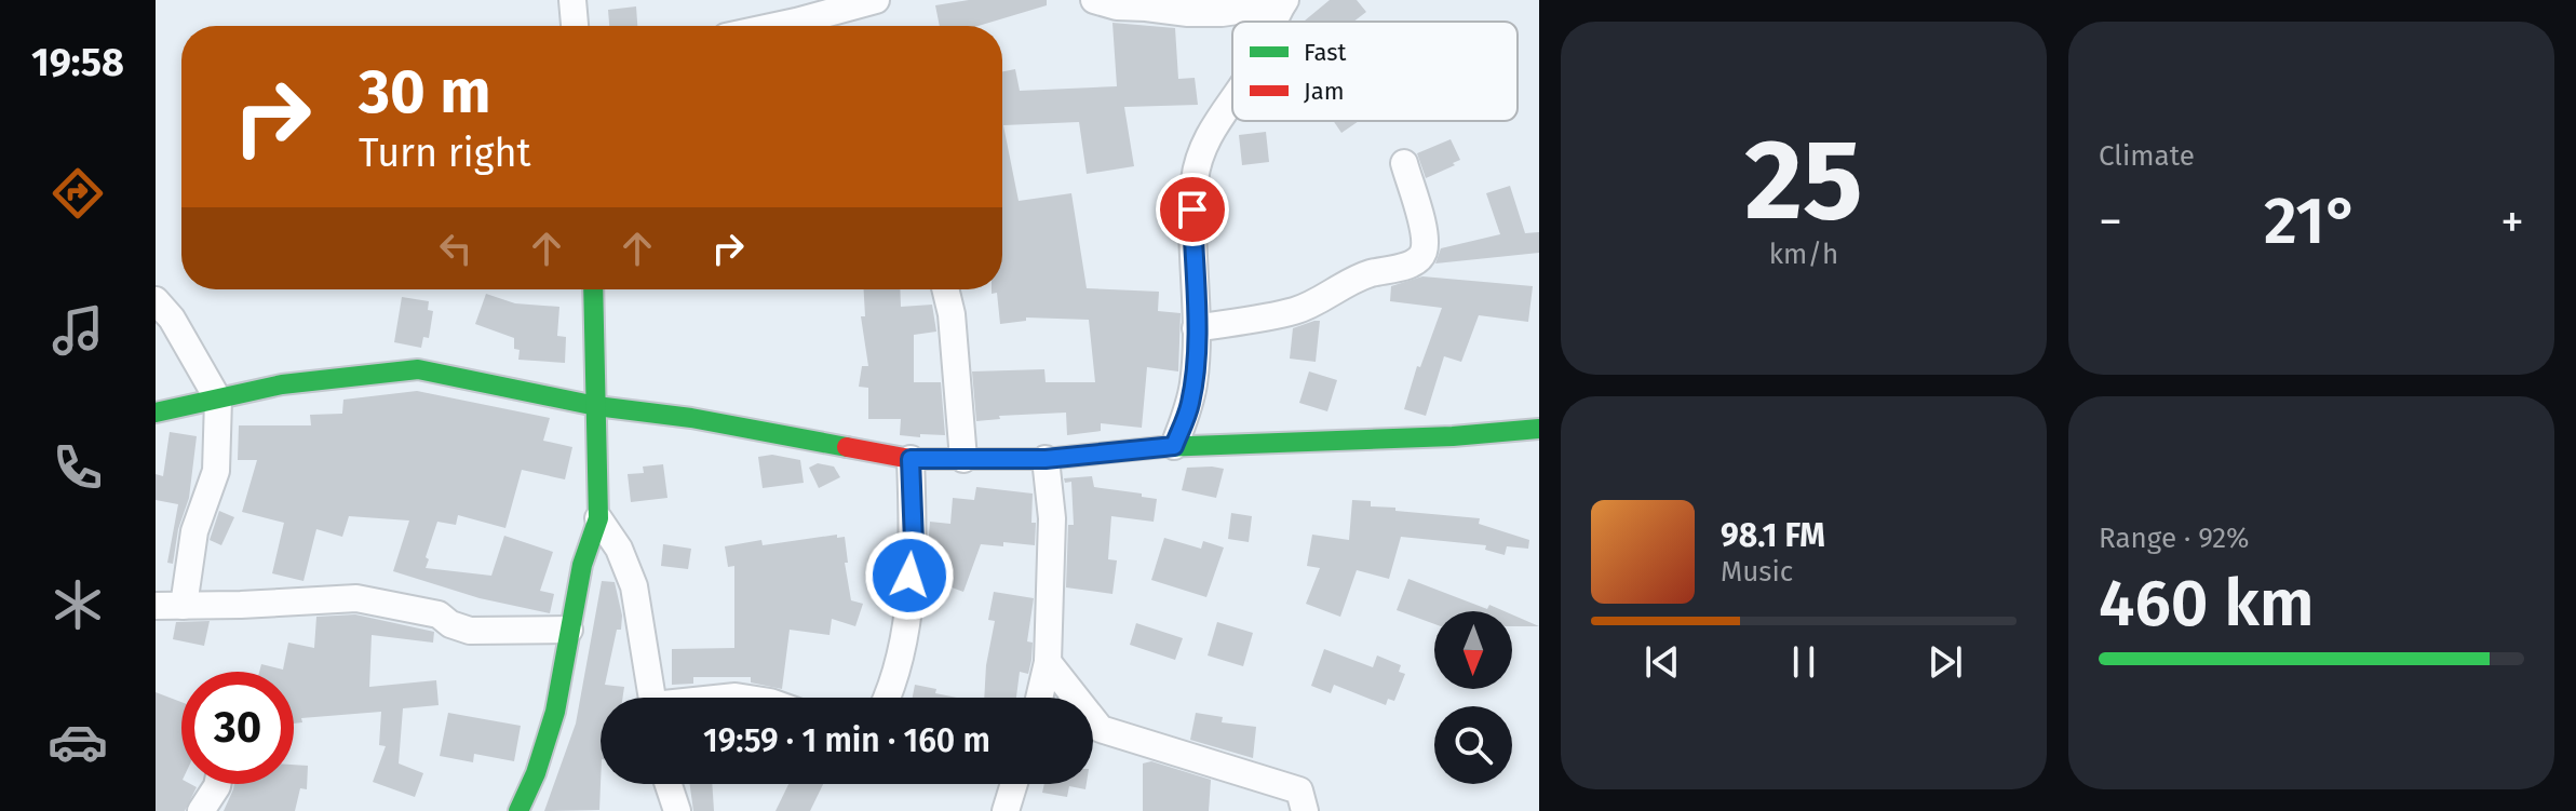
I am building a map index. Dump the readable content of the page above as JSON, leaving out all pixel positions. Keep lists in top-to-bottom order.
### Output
{
  "legend": ["Fast", "Jam"],
  "north": "bottom",
  "page": {
    "tabs": "19:58",
    "tile": [
      ["25", "km/h"],
      "Climate",
      ["Range · 92%", "460 km"]
    ],
    "turn": ["30 m", "Turn right"],
    "heat": ["−", "21°", "+"],
    "song": ["98.1 FM", "Music"],
    "limit": "30",
    "trip": "19:59 · 1 min · 160 m"
  }
}
